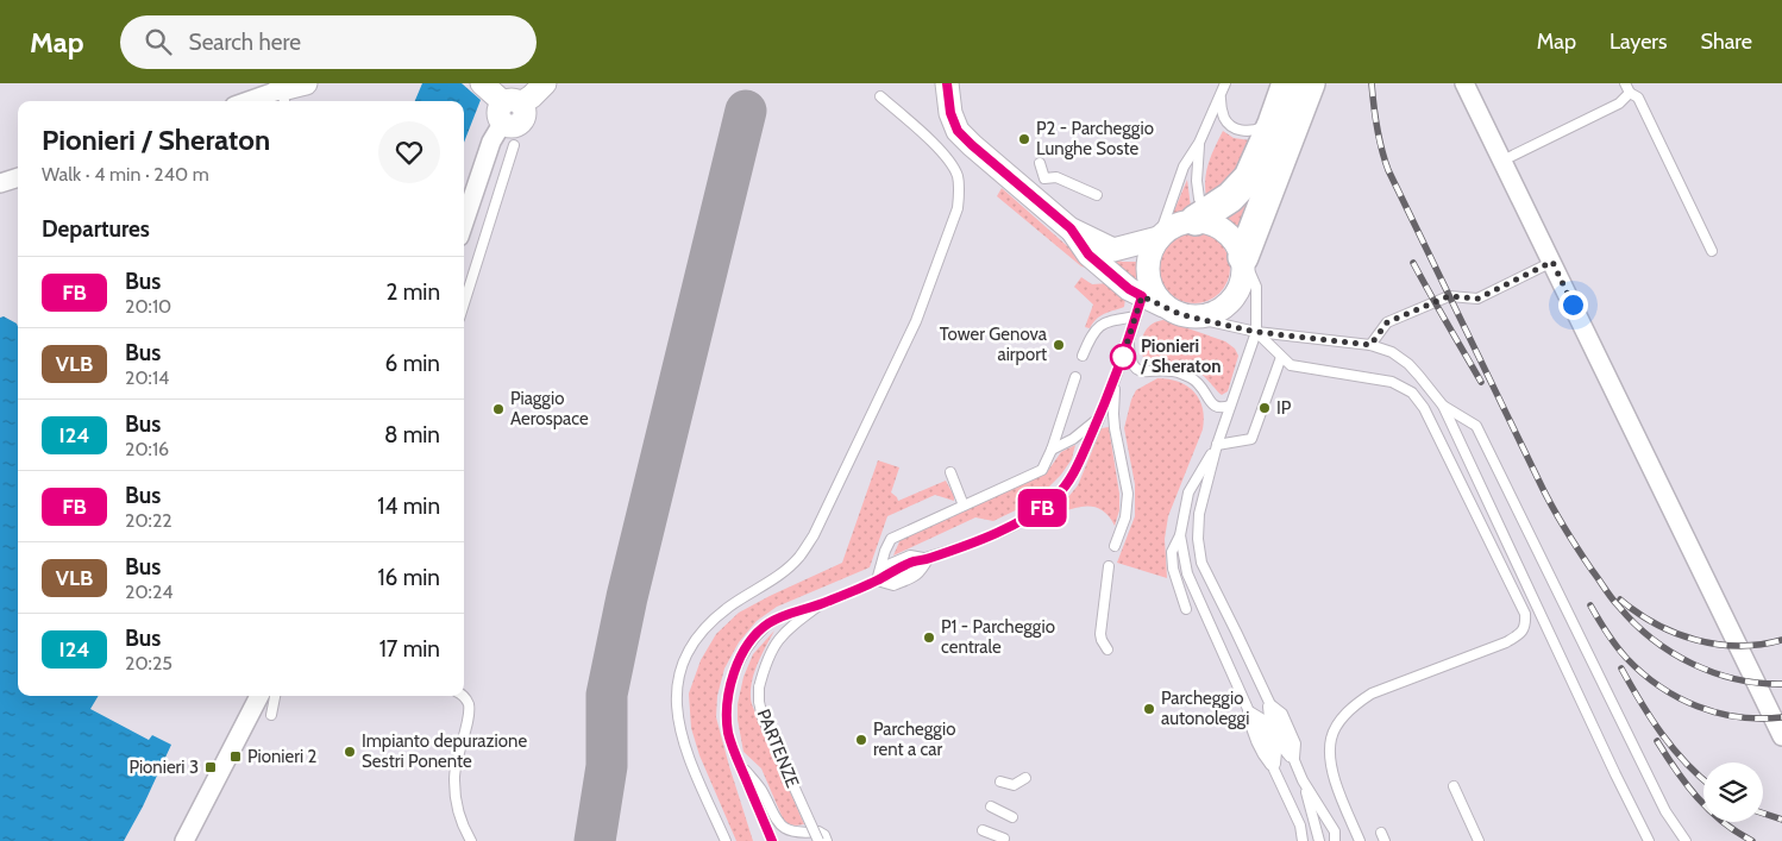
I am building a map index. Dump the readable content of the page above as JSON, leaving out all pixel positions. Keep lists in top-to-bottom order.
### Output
{
  "streets": {
    "lane": ["PARTENZE"]
  },
  "places": {
    "other": [
      "P2 - Parcheggio Lunghe Soste",
      "Tower Genova airport",
      "Pionieri / Sheraton",
      "IP",
      "Piaggio Aerospace",
      "P1 - Parcheggio centrale",
      "Parcheggio autonoleggi",
      "Parcheggio rent a car",
      "Impianto depurazione Sestri Ponente"
    ],
    "transit": ["Pionieri 2", "Pionieri 3"]
  },
  "lines": ["bus line FB"],
  "page": {
    "header": "Map",
    "search": "Search here",
    "nav": ["Map", "Layers", "Share"],
    "on_map": "FB",
    "heading": [
      ["Pionieri / Sheraton", "Walk · 4 min · 240 m"],
      "Departures"
    ],
    "list": [
      {
        "mark": "FB",
        "name": "Bus",
        "note": "20:10",
        "value": "2 min"
      },
      {
        "mark": "VLB",
        "name": "Bus",
        "note": "20:14",
        "value": "6 min"
      },
      {
        "mark": "I24",
        "name": "Bus",
        "note": "20:16",
        "value": "8 min"
      },
      {
        "mark": "FB",
        "name": "Bus",
        "note": "20:22",
        "value": "14 min"
      },
      {
        "mark": "VLB",
        "name": "Bus",
        "note": "20:24",
        "value": "16 min"
      },
      {
        "mark": "I24",
        "name": "Bus",
        "note": "20:25",
        "value": "17 min"
      }
    ]
  }
}
